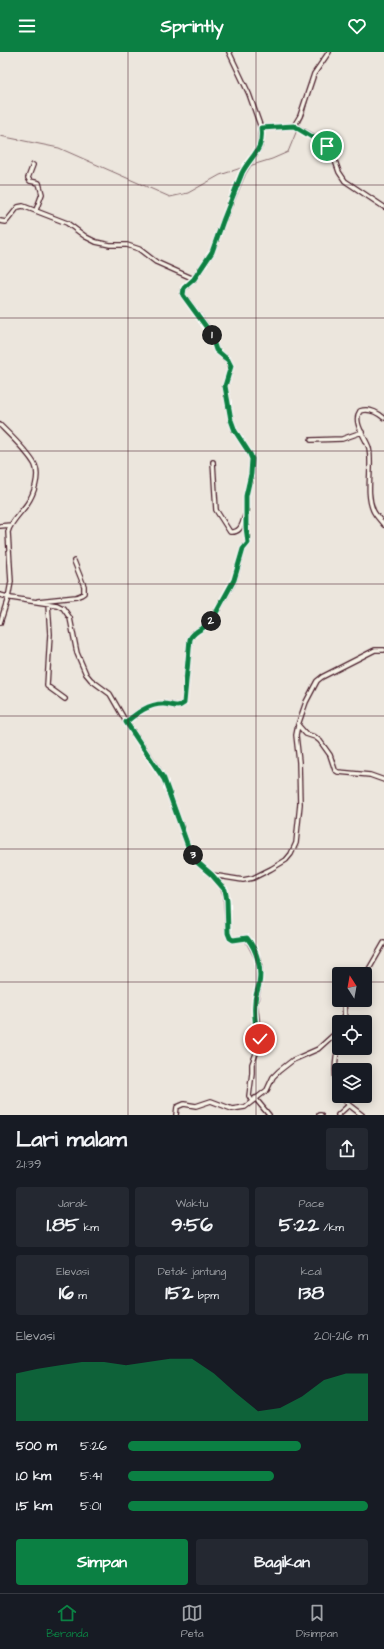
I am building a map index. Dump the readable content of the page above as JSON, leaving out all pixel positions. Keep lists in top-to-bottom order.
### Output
{
  "north": "top",
  "page": {
    "header": "Sprintly",
    "pins": ["1", "2", "3"],
    "heading": ["Lari malam", "21:39"],
    "stats": [
      ["Jarak", "1.85 km"],
      ["Waktu", "9:56"],
      ["Pace", "5:22 /km"],
      ["Elevasi", "16 m"],
      ["Detak jantung", "152 bpm"],
      ["kcal", "138"]
    ],
    "chart": ["Elevasi", "201–216 m"],
    "list": [
      {
        "name": "500 m",
        "note": "5:26"
      },
      {
        "name": "1.0 km",
        "note": "5:41"
      },
      {
        "name": "1.5 km",
        "note": "5:01"
      }
    ],
    "buttons": ["Simpan", "Bagikan"],
    "tabs": ["Beranda", "Peta", "Disimpan"]
  }
}
